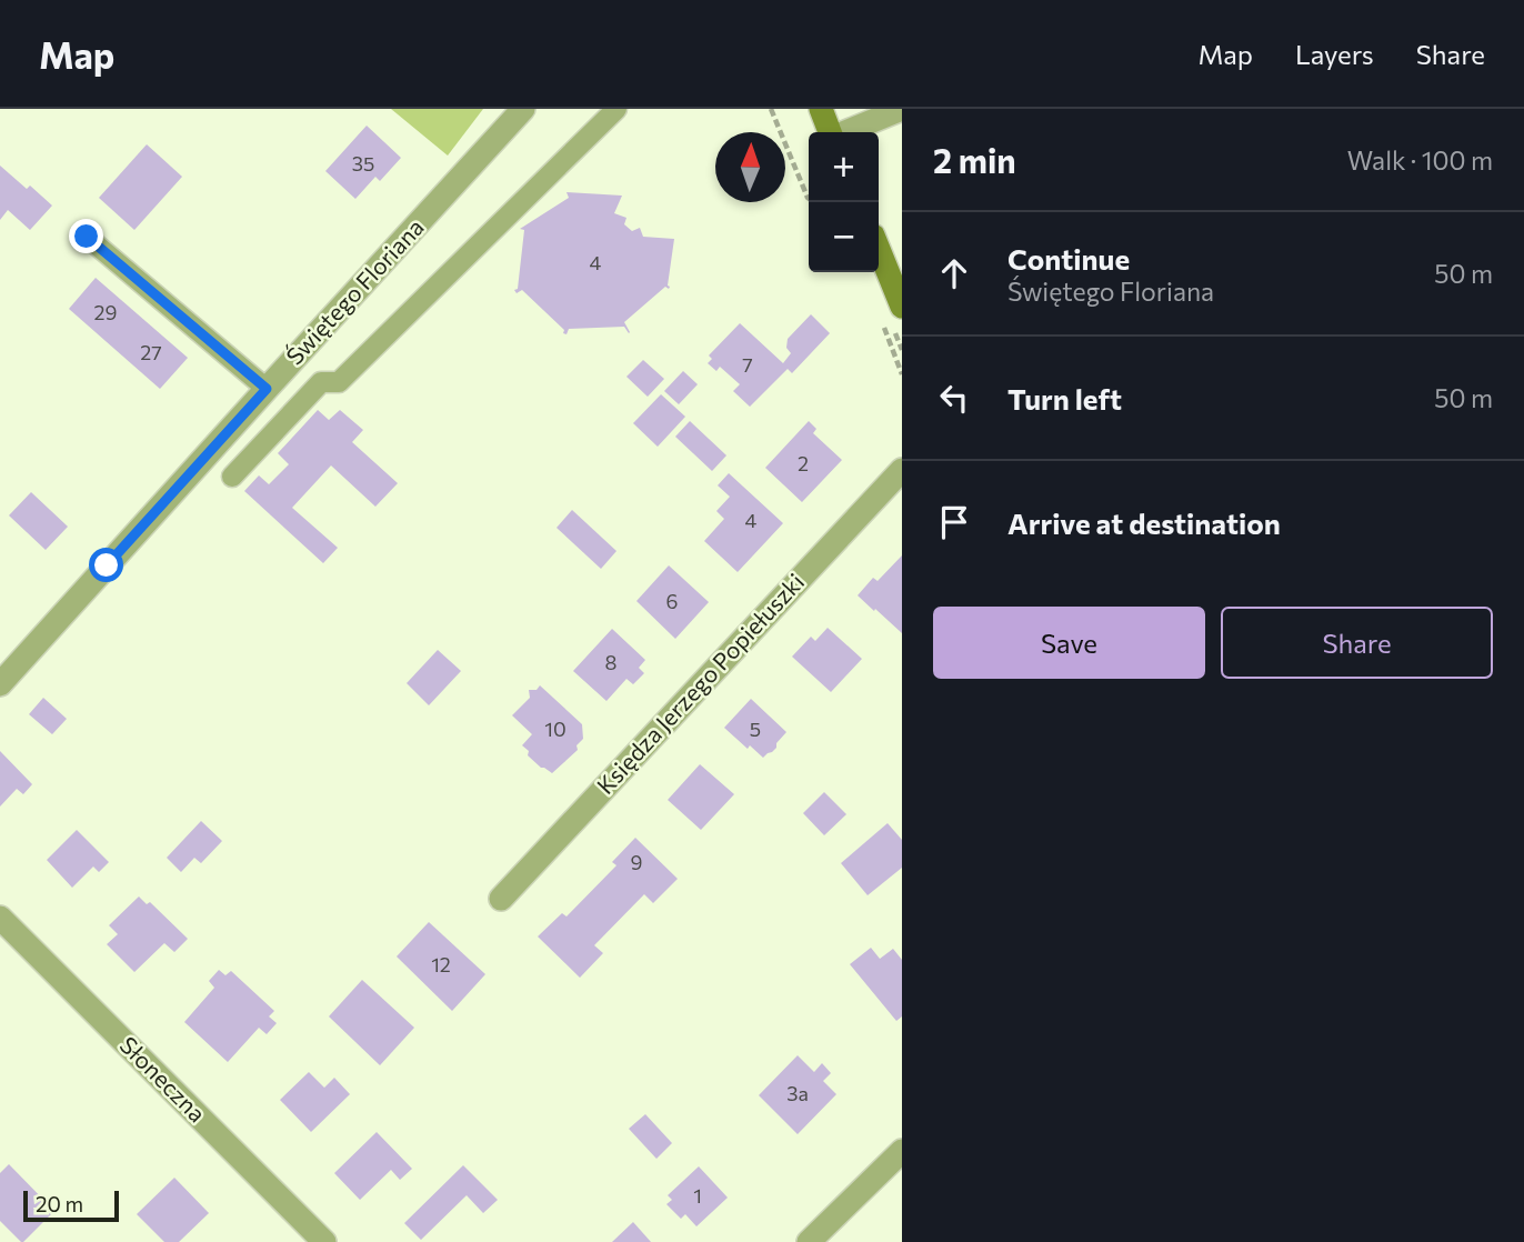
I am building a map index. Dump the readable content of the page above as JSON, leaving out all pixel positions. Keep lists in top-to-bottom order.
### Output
{
  "streets": {
    "street": ["Świętego Floriana", "Księdza Jerzego Popiełuszki", "Słoneczna"]
  },
  "house_numbers": [
    "35",
    "4",
    "29",
    "27",
    "7",
    "2",
    "4",
    "6",
    "8",
    "10",
    "5",
    "9",
    "12",
    "3a",
    "1"
  ],
  "scale_bar": "20 m",
  "north": "top",
  "page": {
    "header": "Map",
    "nav": ["Map", "Layers", "Share"],
    "heading": ["2 min", "Walk · 100 m"],
    "map_buttons": ["+", "−"],
    "list": [
      ["Continue", "Świętego Floriana", "50 m"],
      ["Turn left", "50 m"],
      "Arrive at destination"
    ],
    "buttons": ["Save", "Share"],
    "scale": "20 m"
  }
}
